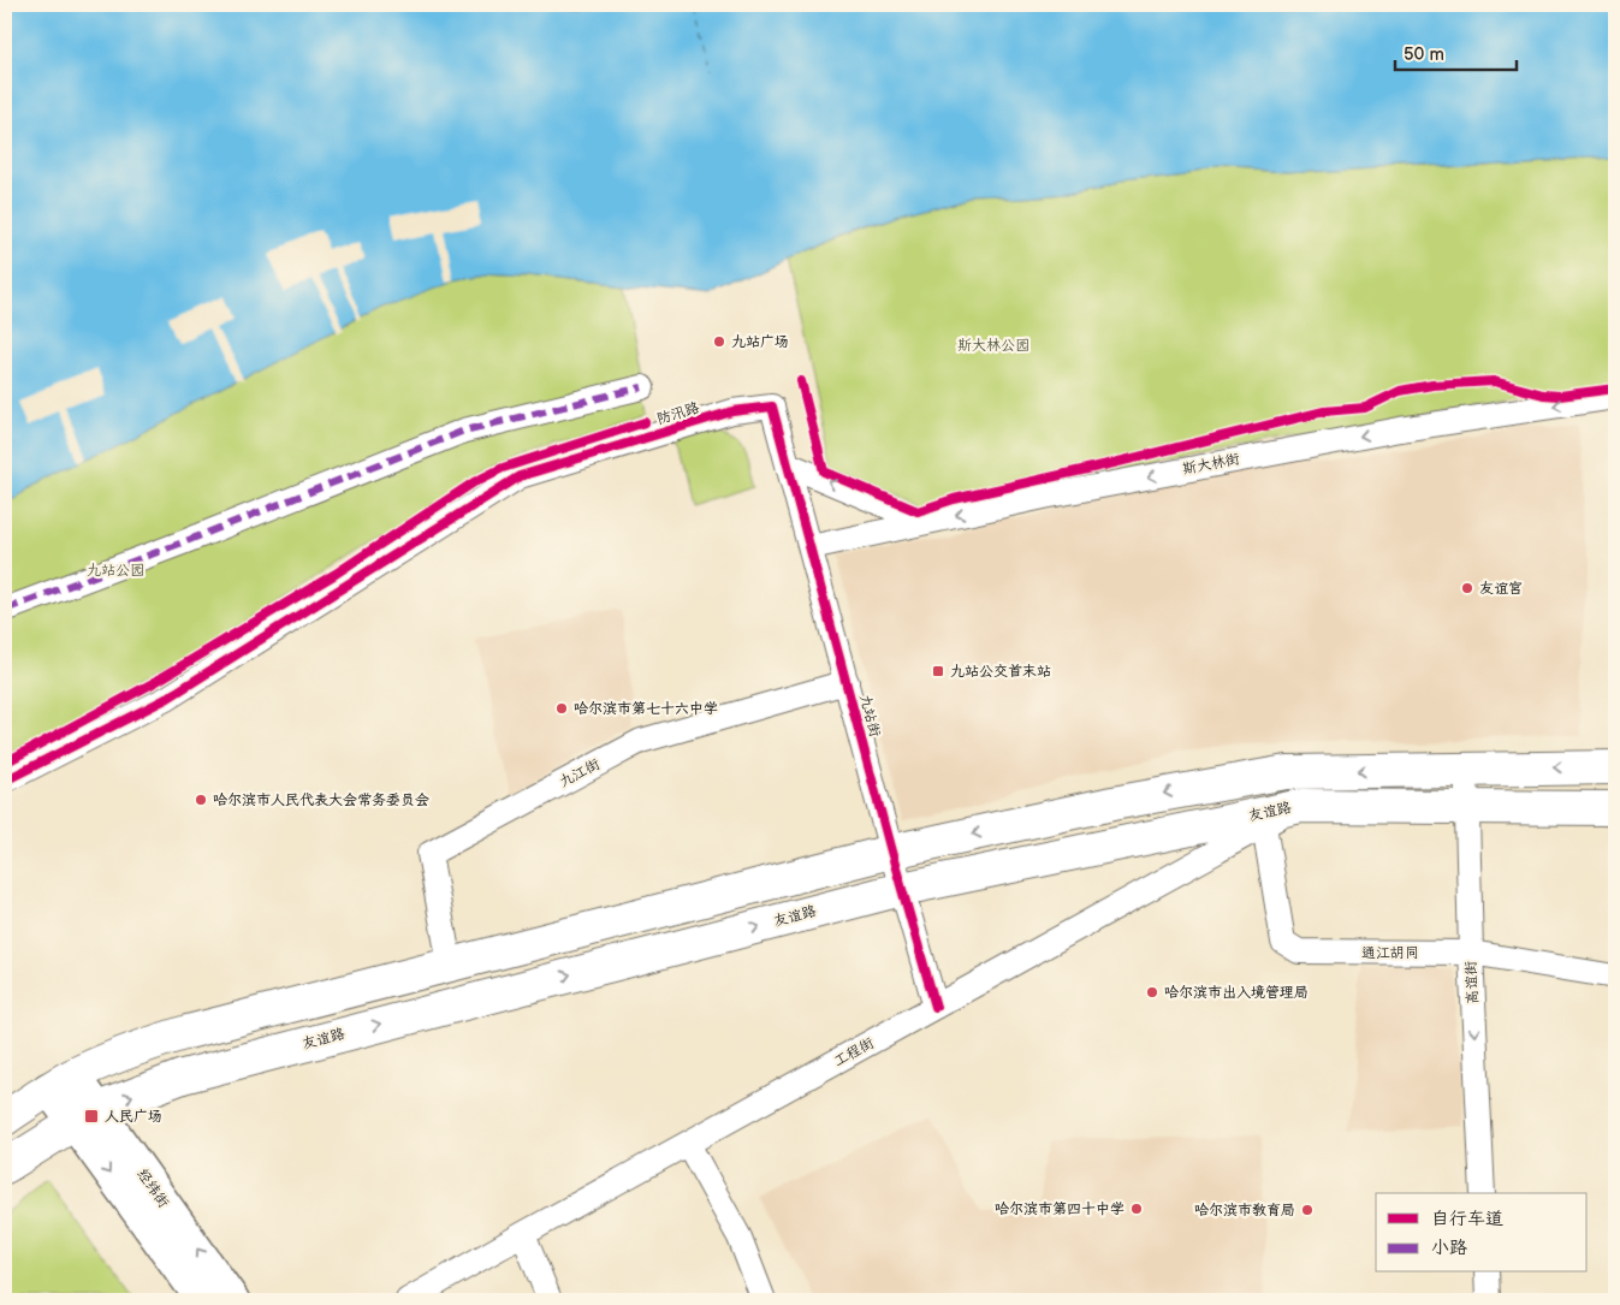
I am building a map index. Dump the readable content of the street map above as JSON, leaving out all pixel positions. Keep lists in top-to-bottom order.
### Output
{
  "streets": {
    "highway": ["友谊路"],
    "main road": ["经纬街"],
    "street": [
      "防汛路",
      "斯大林街",
      "九站街",
      "九江街",
      "通江胡同",
      "高谊街",
      "工程街"
    ]
  },
  "crossings": [
    ["防汛路", "九站街"],
    ["斯大林街", "九站街"],
    ["九站街", "九江街"],
    ["九站街", "友谊路"],
    ["九站街", "工程街"],
    ["友谊路", "高谊街"],
    ["友谊路", "工程街"],
    ["友谊路", "经纬街"],
    ["通江胡同", "高谊街"],
    ["通江胡同", "工程街"]
  ],
  "one_way": ["斯大林街", "高谊街"],
  "parks": ["斯大林公园", "九站公园"],
  "places": {
    "other": [
      "九站广场",
      "友谊宫",
      "哈尔滨市第七十六中学",
      "哈尔滨市人民代表大会常务委员会",
      "哈尔滨市出入境管理局",
      "哈尔滨市第四十中学",
      "哈尔滨市教育局"
    ],
    "transit": ["九站公交首末站", "人民广场"]
  },
  "legend": ["自行车道", "小路"],
  "scale_bar": "50 m"
}
